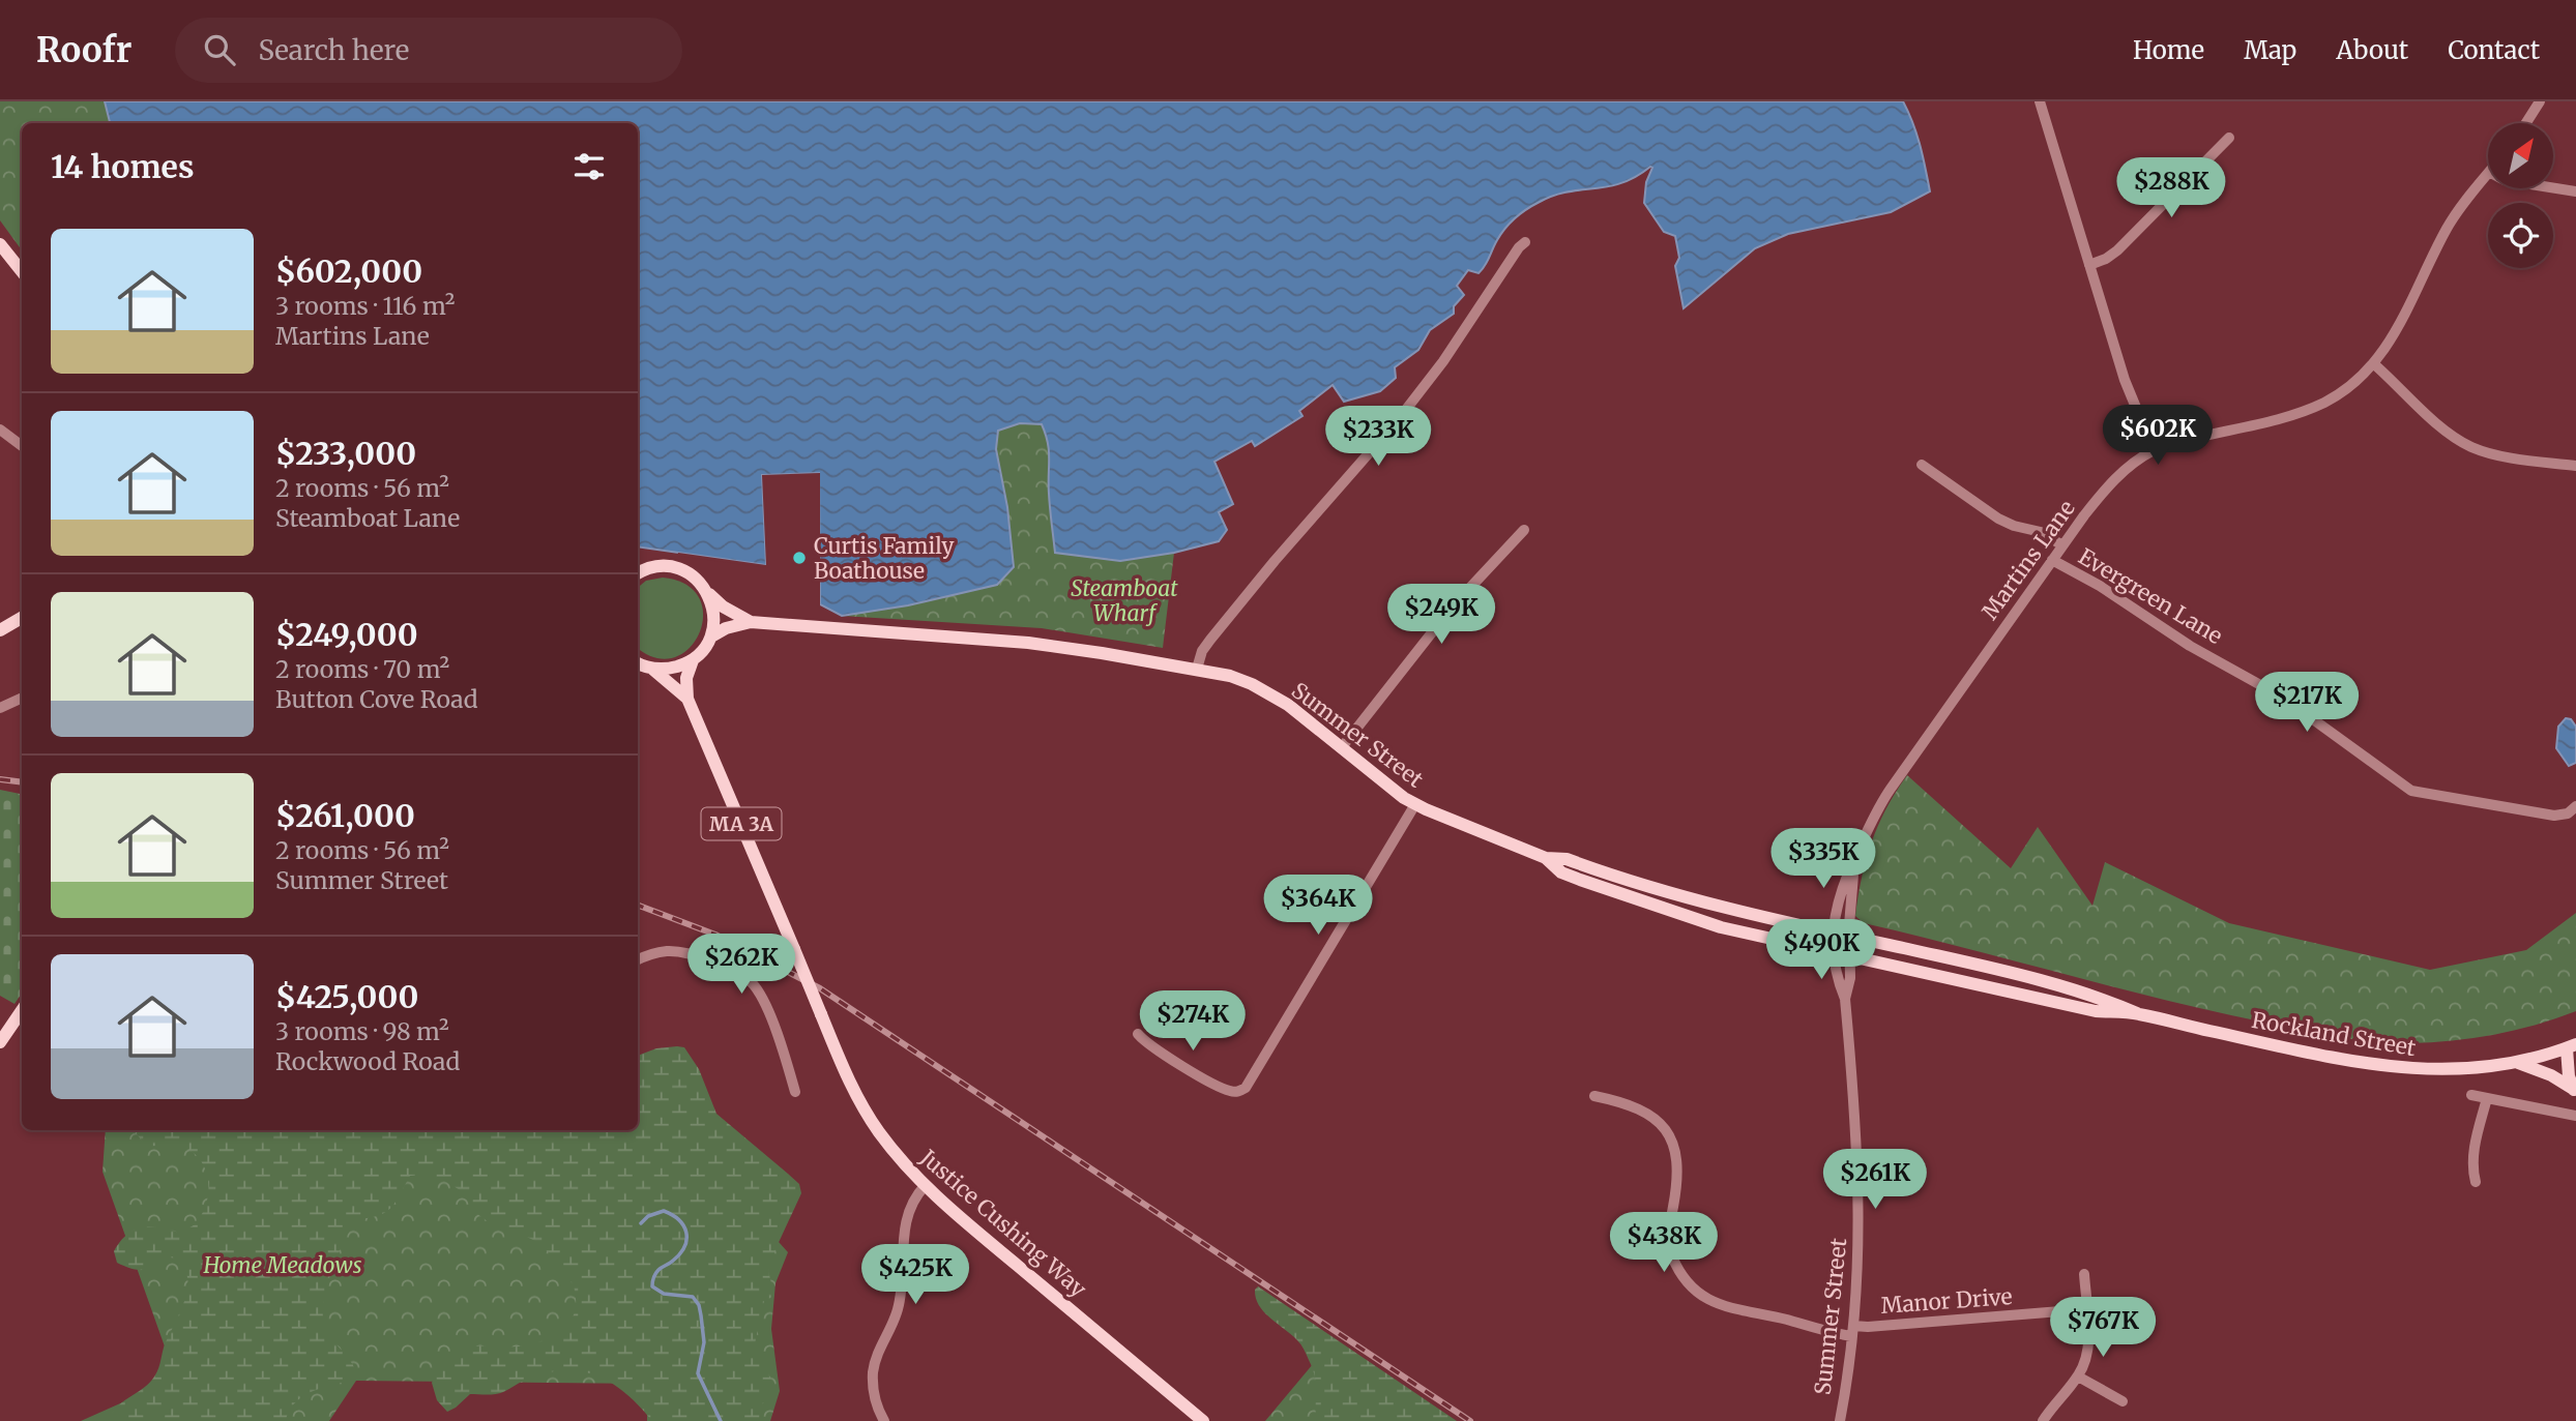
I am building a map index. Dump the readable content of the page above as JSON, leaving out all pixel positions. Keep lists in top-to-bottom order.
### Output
{
  "streets": {
    "main road": [
      "Summer Street",
      "MA 3A",
      "Rockland Street",
      "Justice Cushing Way"
    ],
    "street": ["Martins Lane", "Evergreen Lane", "Manor Drive"]
  },
  "crossings": [
    ["Martins Lane", "Evergreen Lane"],
    ["Martins Lane", "Summer Street"],
    ["Martins Lane", "Rockland Street"],
    ["Summer Street", "Rockland Street"],
    ["Summer Street", "Manor Drive"],
    ["MA 3A", "Justice Cushing Way"]
  ],
  "parks": ["Steamboat Wharf", "Home Meadows"],
  "places": ["Curtis Family Boathouse"],
  "north": "top right",
  "page": {
    "header": "Roofr",
    "search": "Search here",
    "nav": [
      "Home",
      "Map",
      "About",
      "Contact"
    ],
    "heading": "14 homes",
    "price": [
      "$288K",
      "$602K",
      "$233K",
      "$249K",
      "$217K",
      "$335K",
      "$364K",
      "$490K",
      "$262K",
      "$274K",
      "$261K",
      "$438K",
      "$425K",
      "$767K"
    ],
    "list": [
      {
        "name": "$602,000",
        "note": "3 rooms · 116 m² · Martins Lane"
      },
      {
        "name": "$233,000",
        "note": "2 rooms · 56 m² · Steamboat Lane"
      },
      {
        "name": "$249,000",
        "note": "2 rooms · 70 m² · Button Cove Road"
      },
      {
        "name": "$261,000",
        "note": "2 rooms · 56 m² · Summer Street"
      },
      {
        "name": "$425,000",
        "note": "3 rooms · 98 m² · Rockwood Road"
      }
    ]
  }
}
